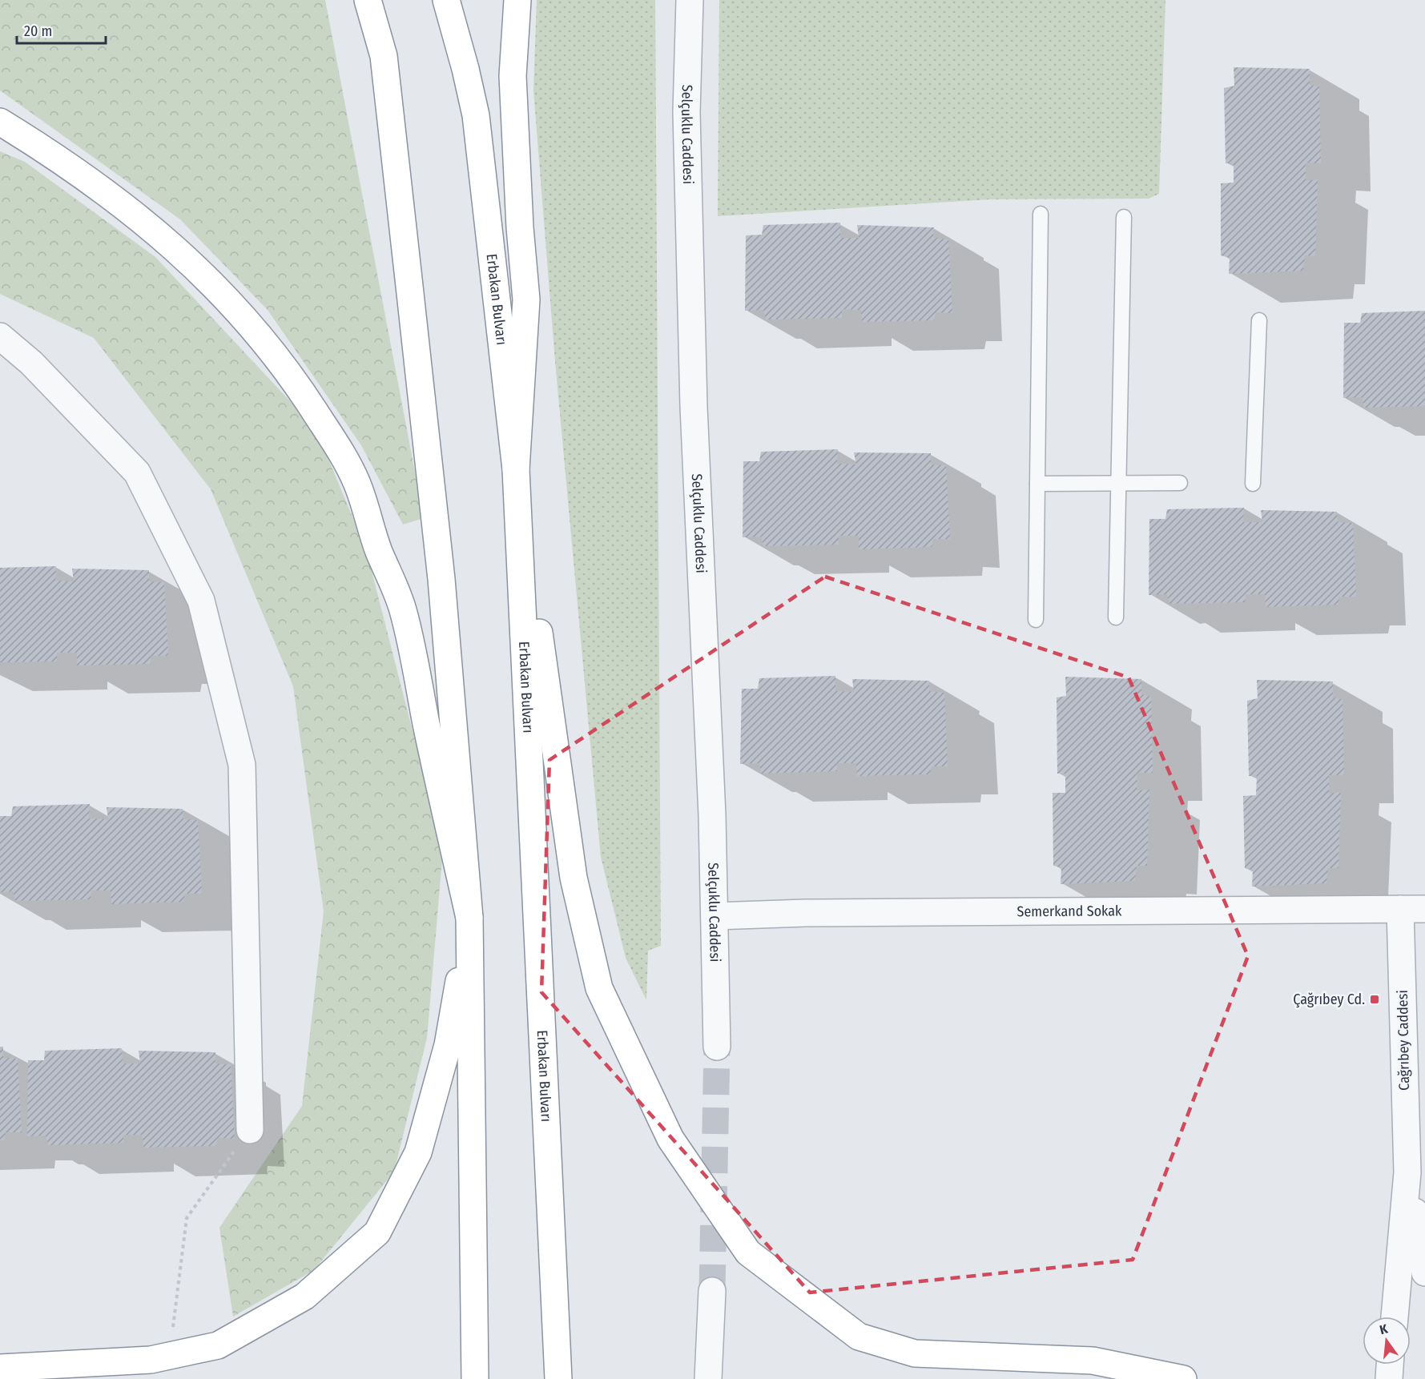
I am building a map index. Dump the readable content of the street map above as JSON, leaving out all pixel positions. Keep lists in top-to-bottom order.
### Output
{
  "streets": {
    "highway": ["Erbakan Bulvarı"],
    "street": ["Selçuklu Caddesi", "Semerkand Sokak", "Cağrıbey Caddesi"]
  },
  "crossings": [
    ["Selçuklu Caddesi", "Semerkand Sokak"],
    ["Semerkand Sokak", "Cağrıbey Caddesi"]
  ],
  "places": {
    "transit": ["Çağrıbey Cd."]
  },
  "scale_bar": "20 m",
  "north": "top"
}
